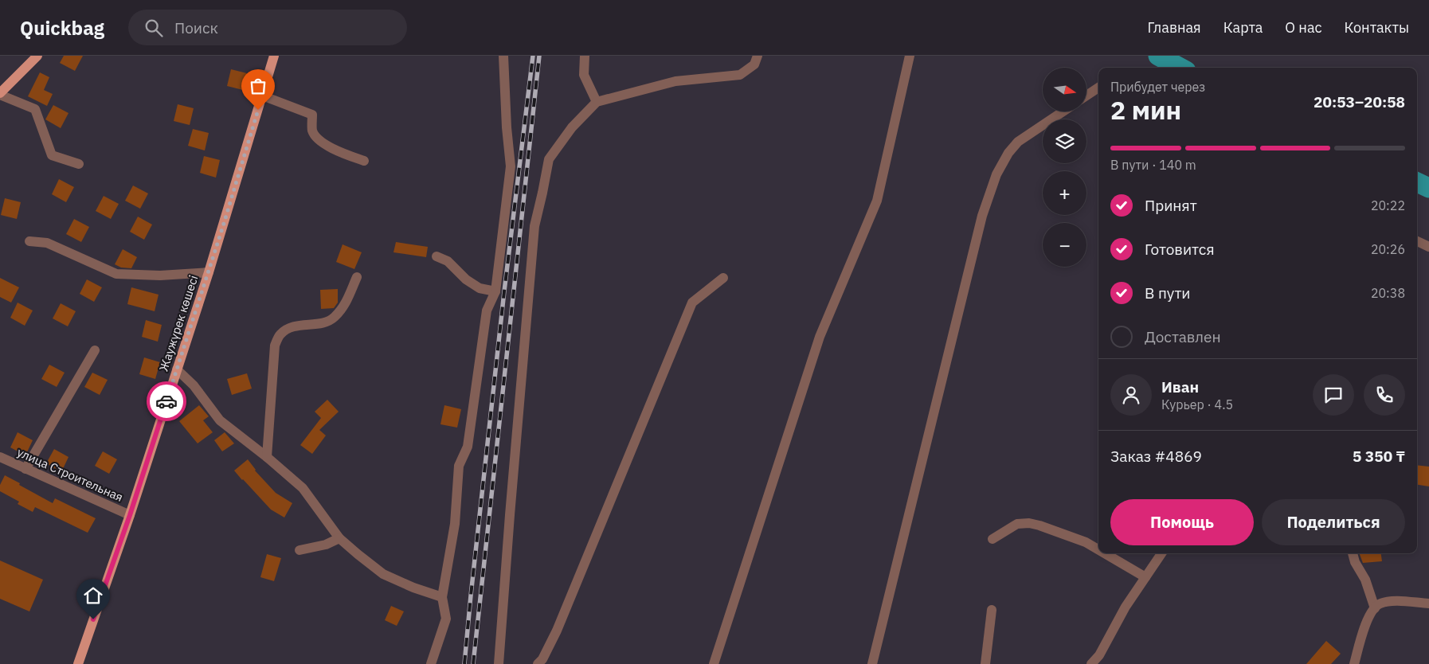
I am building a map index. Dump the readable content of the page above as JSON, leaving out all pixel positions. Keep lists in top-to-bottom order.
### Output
{
  "streets": {
    "main road": ["Жаужүрек көшесі"],
    "street": ["улица Строительная"]
  },
  "crossings": [
    ["Жаужүрек көшесі", "улица Строительная"]
  ],
  "north": "right",
  "page": {
    "header": "Quickbag",
    "search": "Поиск",
    "nav": [
      "Главная",
      "Карта",
      "О нас",
      "Контакты"
    ],
    "map_buttons": ["+", "−"],
    "heading": ["2 мин", "Прибудет через", "20:53–20:58"],
    "panel": [
      "Иван",
      "Курьер · 4.5",
      "Заказ #4869",
      "5 350 ₸"
    ],
    "bar": "В пути · 140 m",
    "list": [
      ["Принят", "20:22"],
      ["Готовится", "20:26"],
      ["В пути", "20:38"],
      "Доставлен"
    ],
    "buttons": ["Помощь", "Поделиться"]
  }
}
